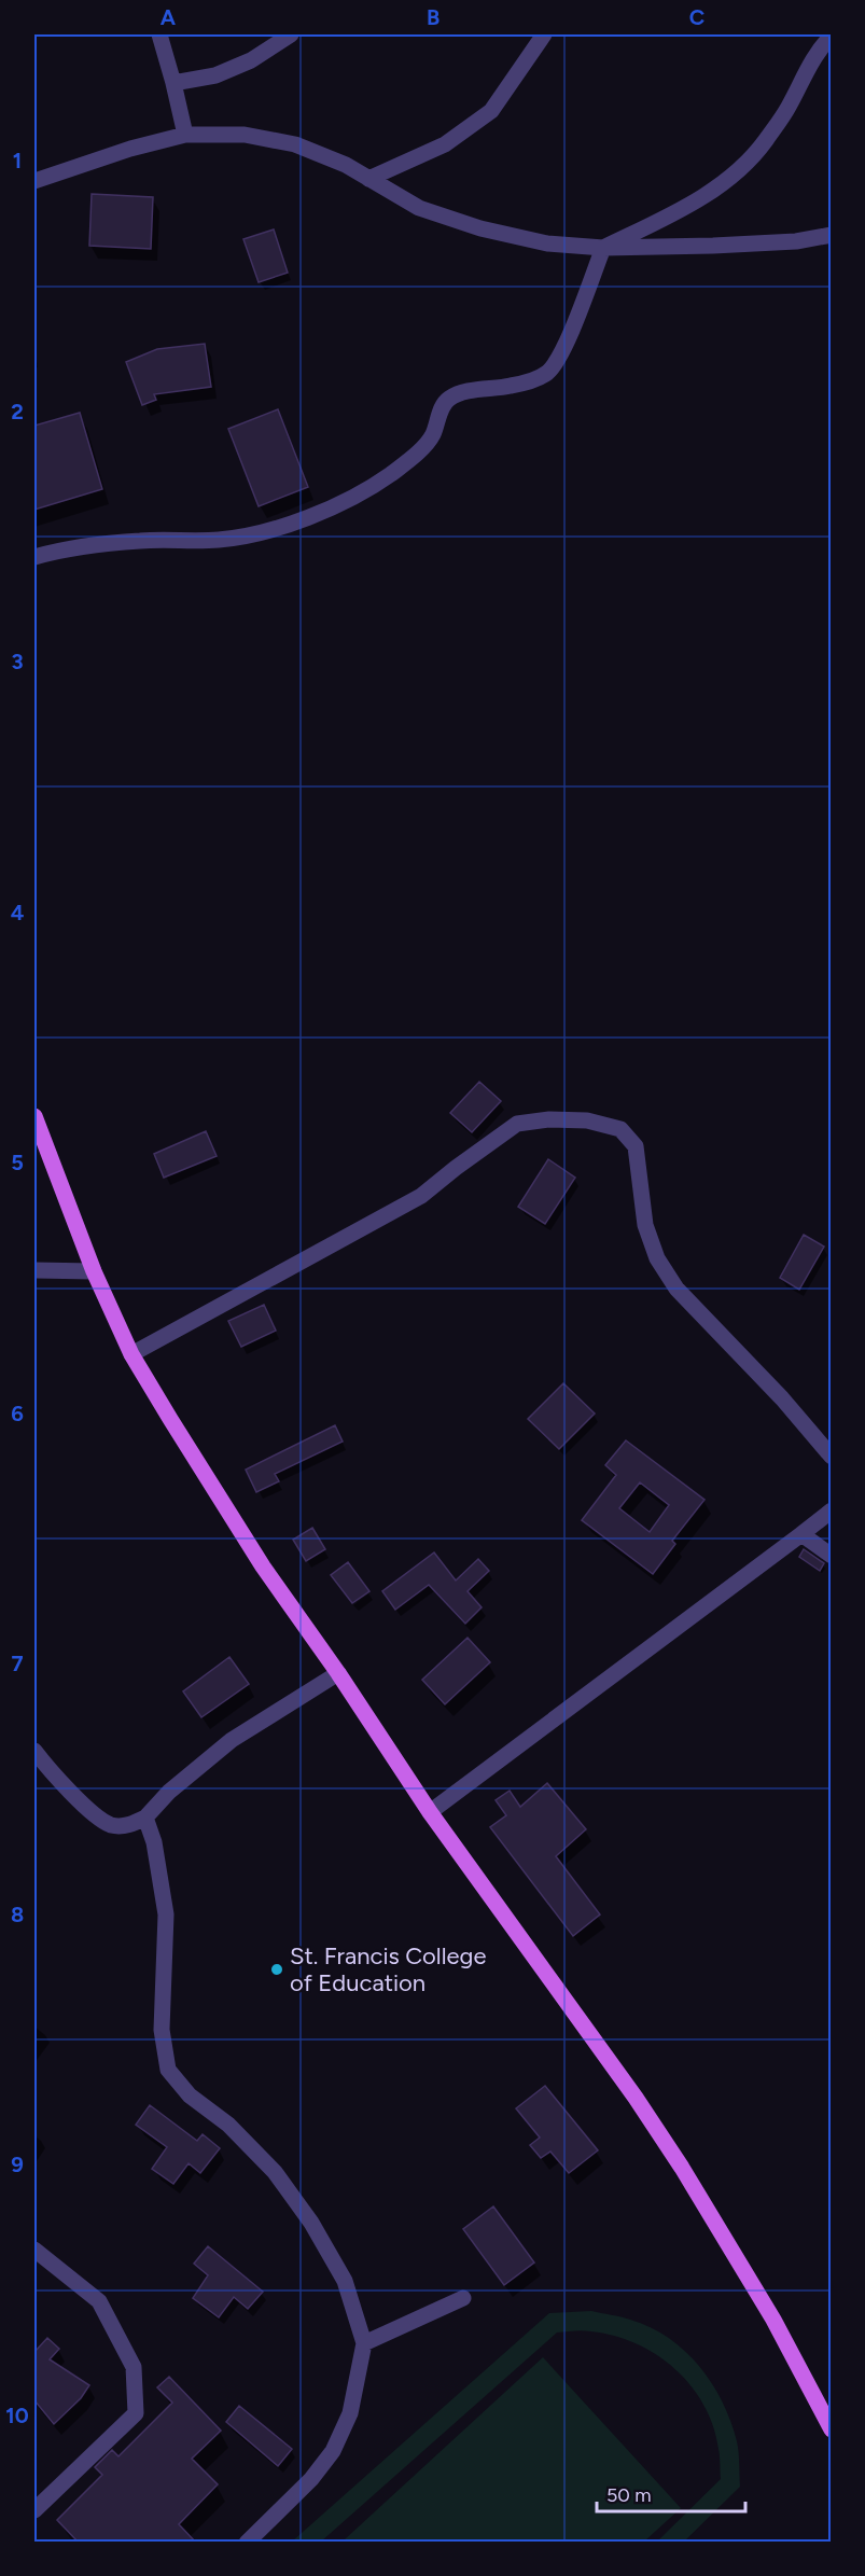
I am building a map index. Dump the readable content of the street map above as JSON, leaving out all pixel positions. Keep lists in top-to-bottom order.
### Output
{
  "places": ["St. Francis College of Education"],
  "scale_bar": "50 m",
  "grid": {
    "columns": ["A", "B", "C"],
    "rows": [
      "1",
      "2",
      "3",
      "4",
      "5",
      "6",
      "7",
      "8",
      "9",
      "10"
    ]
  }
}
